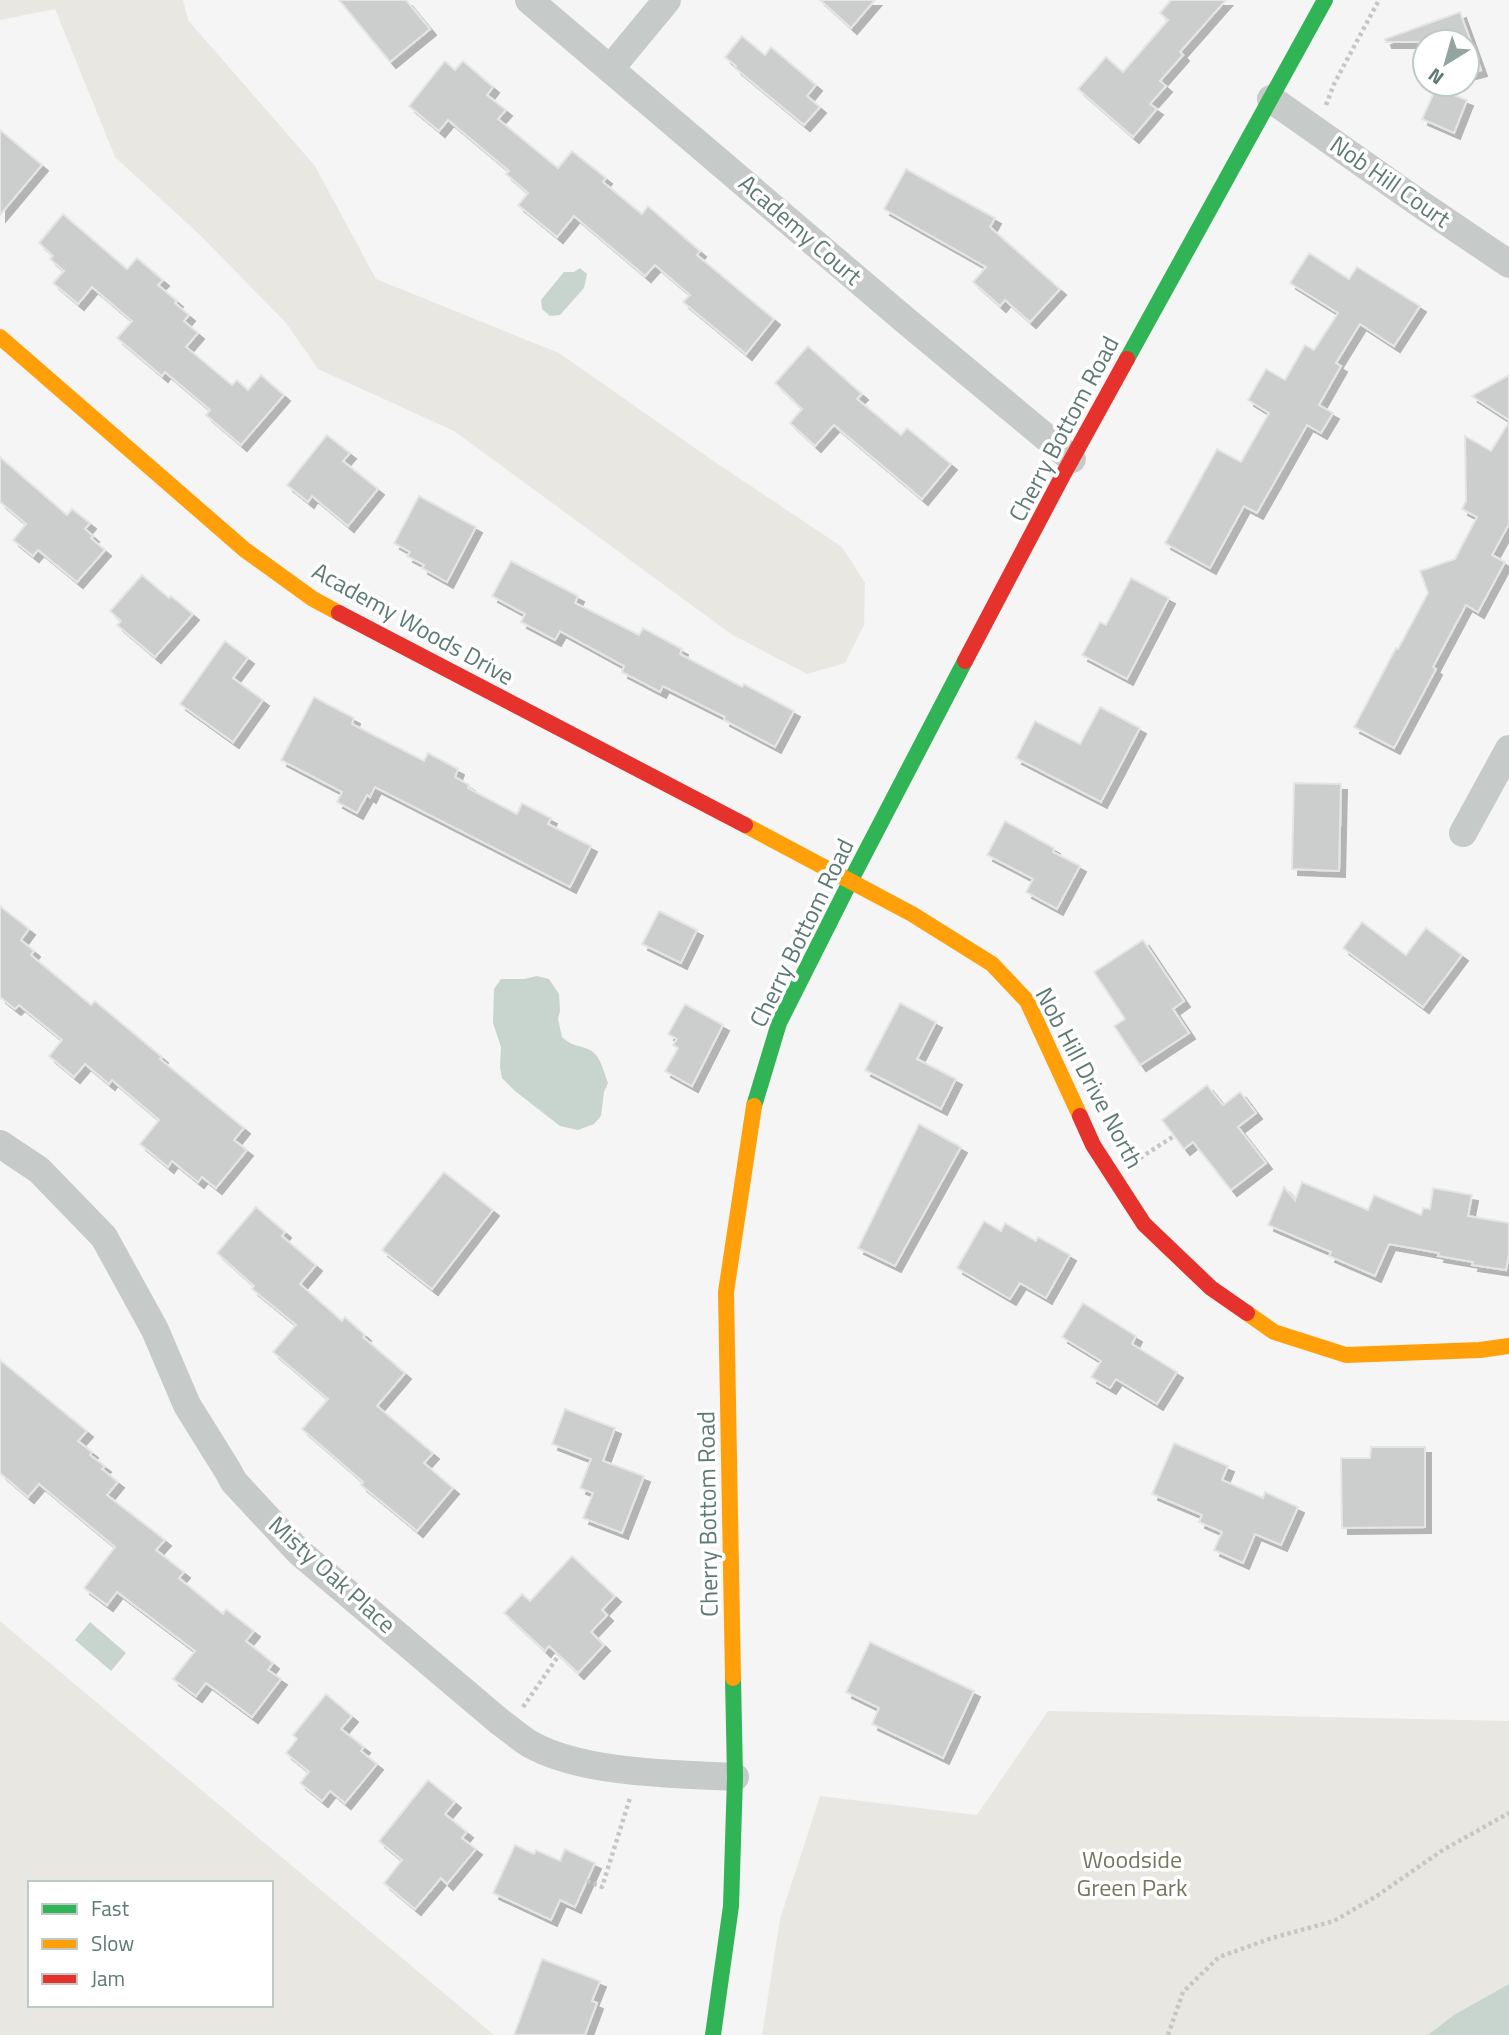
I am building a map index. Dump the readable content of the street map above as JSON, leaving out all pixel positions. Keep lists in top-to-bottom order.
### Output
{
  "streets": {
    "main road": ["Cherry Bottom Road", "Academy Woods Drive", "Nob Hill Drive North"],
    "street": ["Nob Hill Court", "Academy Court", "Misty Oak Place"]
  },
  "crossings": [
    ["Nob Hill Court", "Cherry Bottom Road"],
    ["Academy Court", "Cherry Bottom Road"],
    ["Cherry Bottom Road", "Academy Woods Drive"],
    ["Cherry Bottom Road", "Nob Hill Drive North"],
    ["Cherry Bottom Road", "Misty Oak Place"],
    ["Academy Woods Drive", "Nob Hill Drive North"]
  ],
  "parks": ["Woodside Green Park"],
  "legend": ["Fast", "Slow", "Jam"],
  "north": "bottom left"
}
